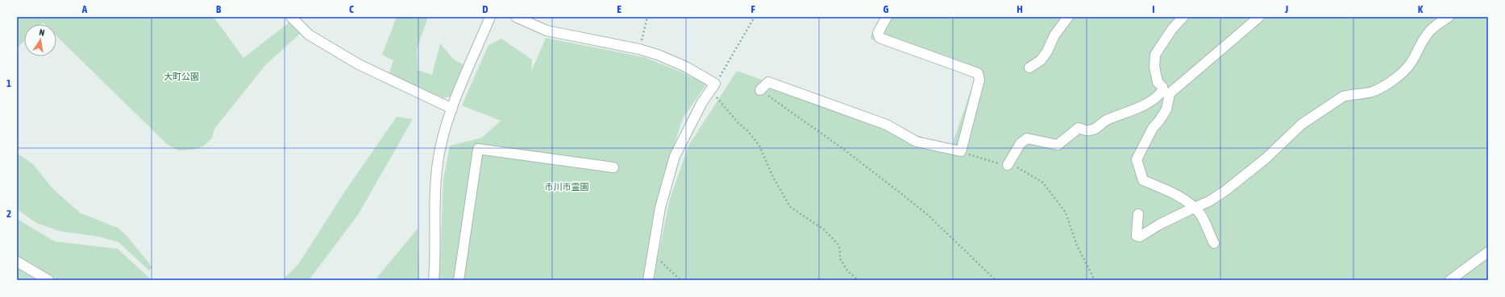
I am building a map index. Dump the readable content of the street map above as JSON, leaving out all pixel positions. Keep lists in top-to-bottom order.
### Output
{
  "parks": ["大町公園", "市川市霊園"],
  "north": "top",
  "grid": {
    "columns": [
      "A",
      "B",
      "C",
      "D",
      "E",
      "F",
      "G",
      "H",
      "I",
      "J",
      "K"
    ],
    "rows": ["1", "2"]
  }
}
